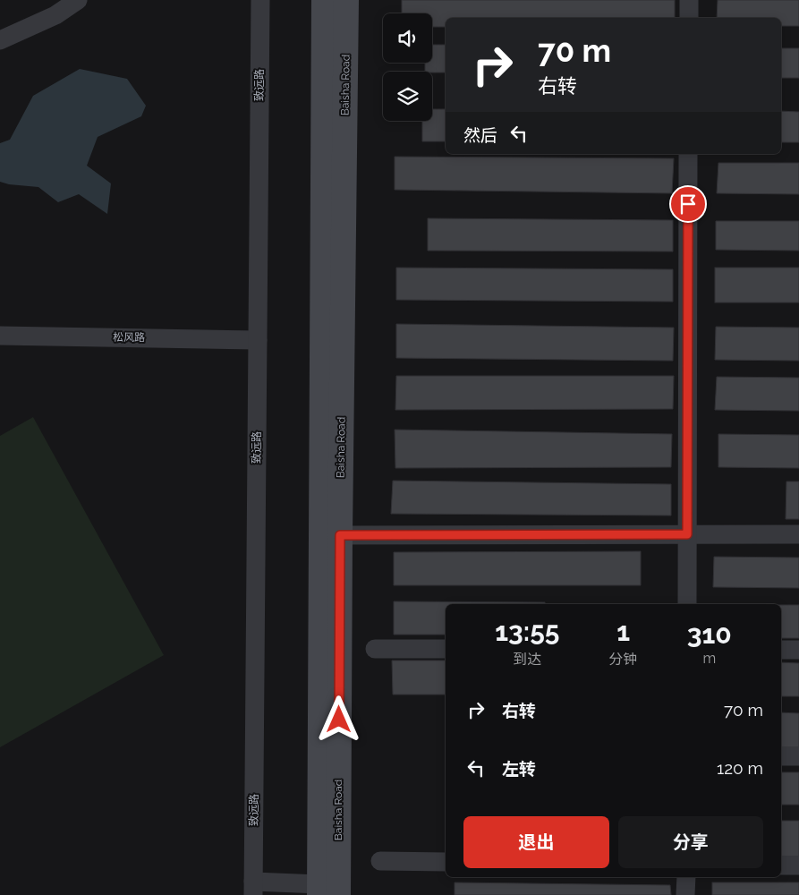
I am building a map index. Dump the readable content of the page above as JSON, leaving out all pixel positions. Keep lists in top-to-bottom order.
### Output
{
  "streets": {
    "street": ["致远路", "Baisha Road", "松风路"]
  },
  "crossings": [
    ["致远路", "松风路"]
  ],
  "page": {
    "turn": ["70 m", "右转"],
    "then": "然后",
    "eta": [
      "13:55",
      "到达",
      "1",
      "分钟",
      "310",
      "m"
    ],
    "list": [
      {
        "name": "右转",
        "value": "70 m"
      },
      {
        "name": "左转",
        "value": "120 m"
      }
    ],
    "buttons": ["退出", "分享"]
  }
}
